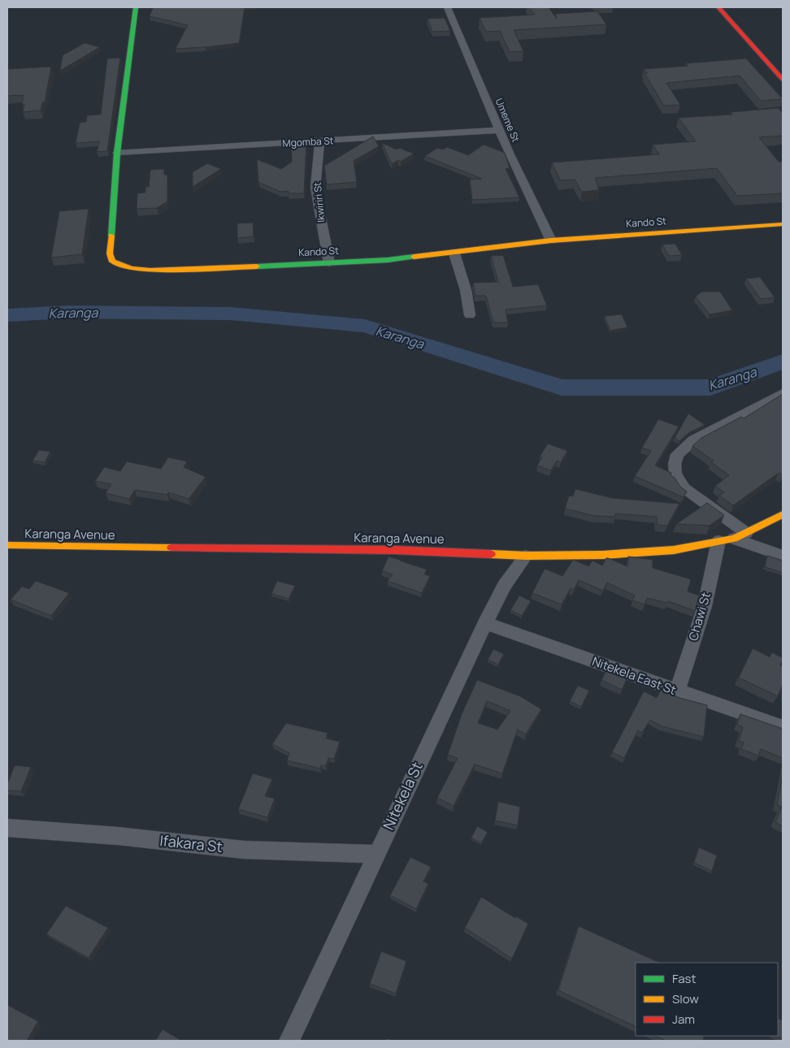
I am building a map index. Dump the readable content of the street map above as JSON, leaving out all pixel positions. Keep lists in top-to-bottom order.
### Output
{
  "streets": {
    "street": [
      "Umeme St",
      "Mgomba St",
      "Ikwiriri St",
      "Kando St",
      "Karanga Avenue",
      "Chawi St",
      "Nitekela East St",
      "Nitekela St",
      "Ifakara St"
    ]
  },
  "crossings": [
    ["Umeme St", "Mgomba St"],
    ["Umeme St", "Kando St"],
    ["Mgomba St", "Ikwiriri St"],
    ["Mgomba St", "Kando St"],
    ["Ikwiriri St", "Kando St"],
    ["Karanga Avenue", "Chawi St"],
    ["Karanga Avenue", "Nitekela St"],
    ["Chawi St", "Nitekela East St"],
    ["Nitekela East St", "Nitekela St"],
    ["Nitekela St", "Ifakara St"]
  ],
  "water": ["Karanga"],
  "legend": ["Fast", "Slow", "Jam"]
}
